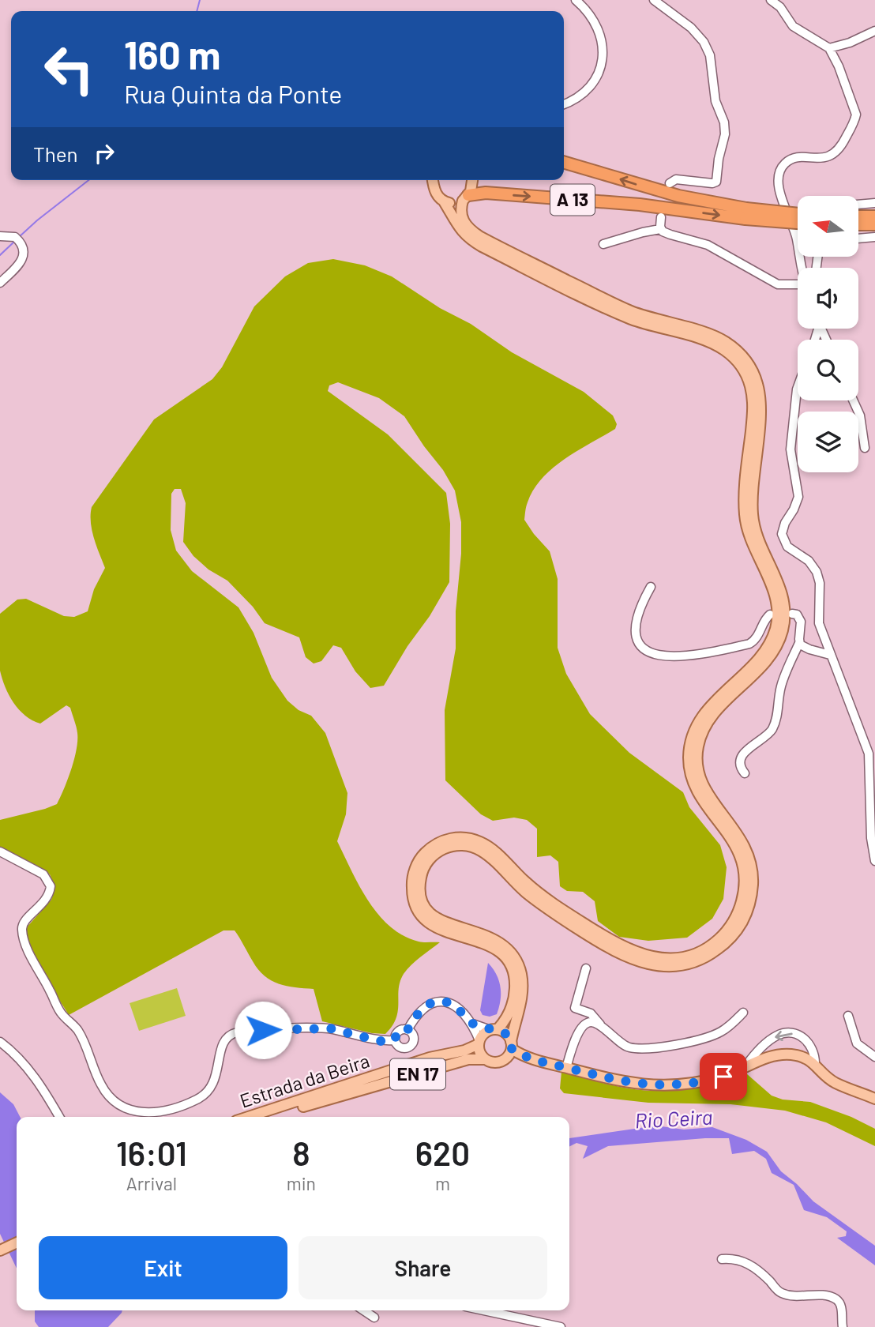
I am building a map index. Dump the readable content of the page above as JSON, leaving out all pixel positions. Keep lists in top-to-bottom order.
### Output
{
  "streets": {
    "highway": ["A 13"],
    "main road": ["EN 17", "Estrada da Beira"]
  },
  "water": ["Rio Ceira"],
  "north": "left",
  "page": {
    "turn": ["160 m", "Rua Quinta da Ponte"],
    "then": "Then",
    "eta": [
      "16:01",
      "Arrival",
      "8",
      "min",
      "620",
      "m"
    ],
    "buttons": ["Exit", "Share"]
  }
}
